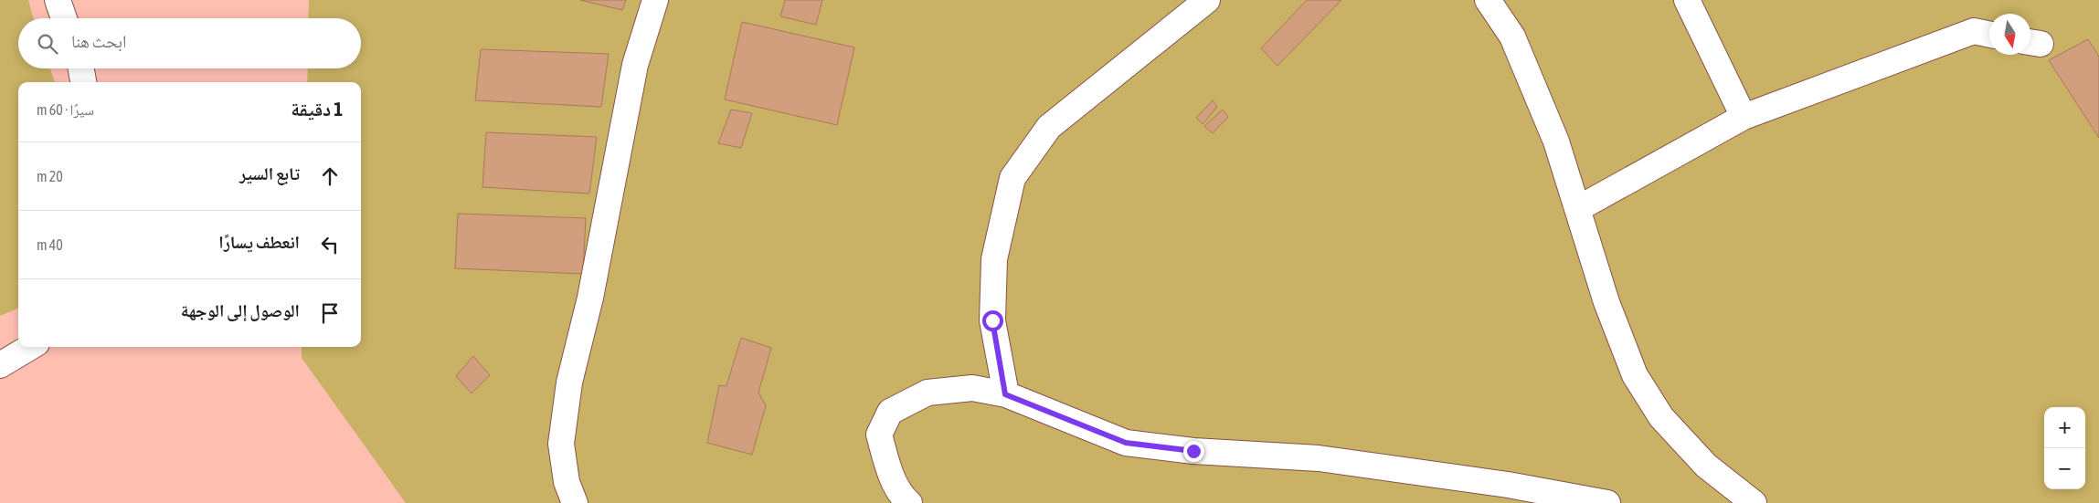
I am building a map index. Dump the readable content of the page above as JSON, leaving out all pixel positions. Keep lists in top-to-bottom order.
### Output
{
  "north": "bottom",
  "page": {
    "search": "ابحث هنا",
    "heading": ["1 دقيقة", "سيرًا · 60 m"],
    "list": [
      ["تابع السير", "20 m"],
      ["انعطف يسارًا", "40 m"],
      "الوصول إلى الوجهة"
    ],
    "map_buttons": ["+", "−"]
  }
}
